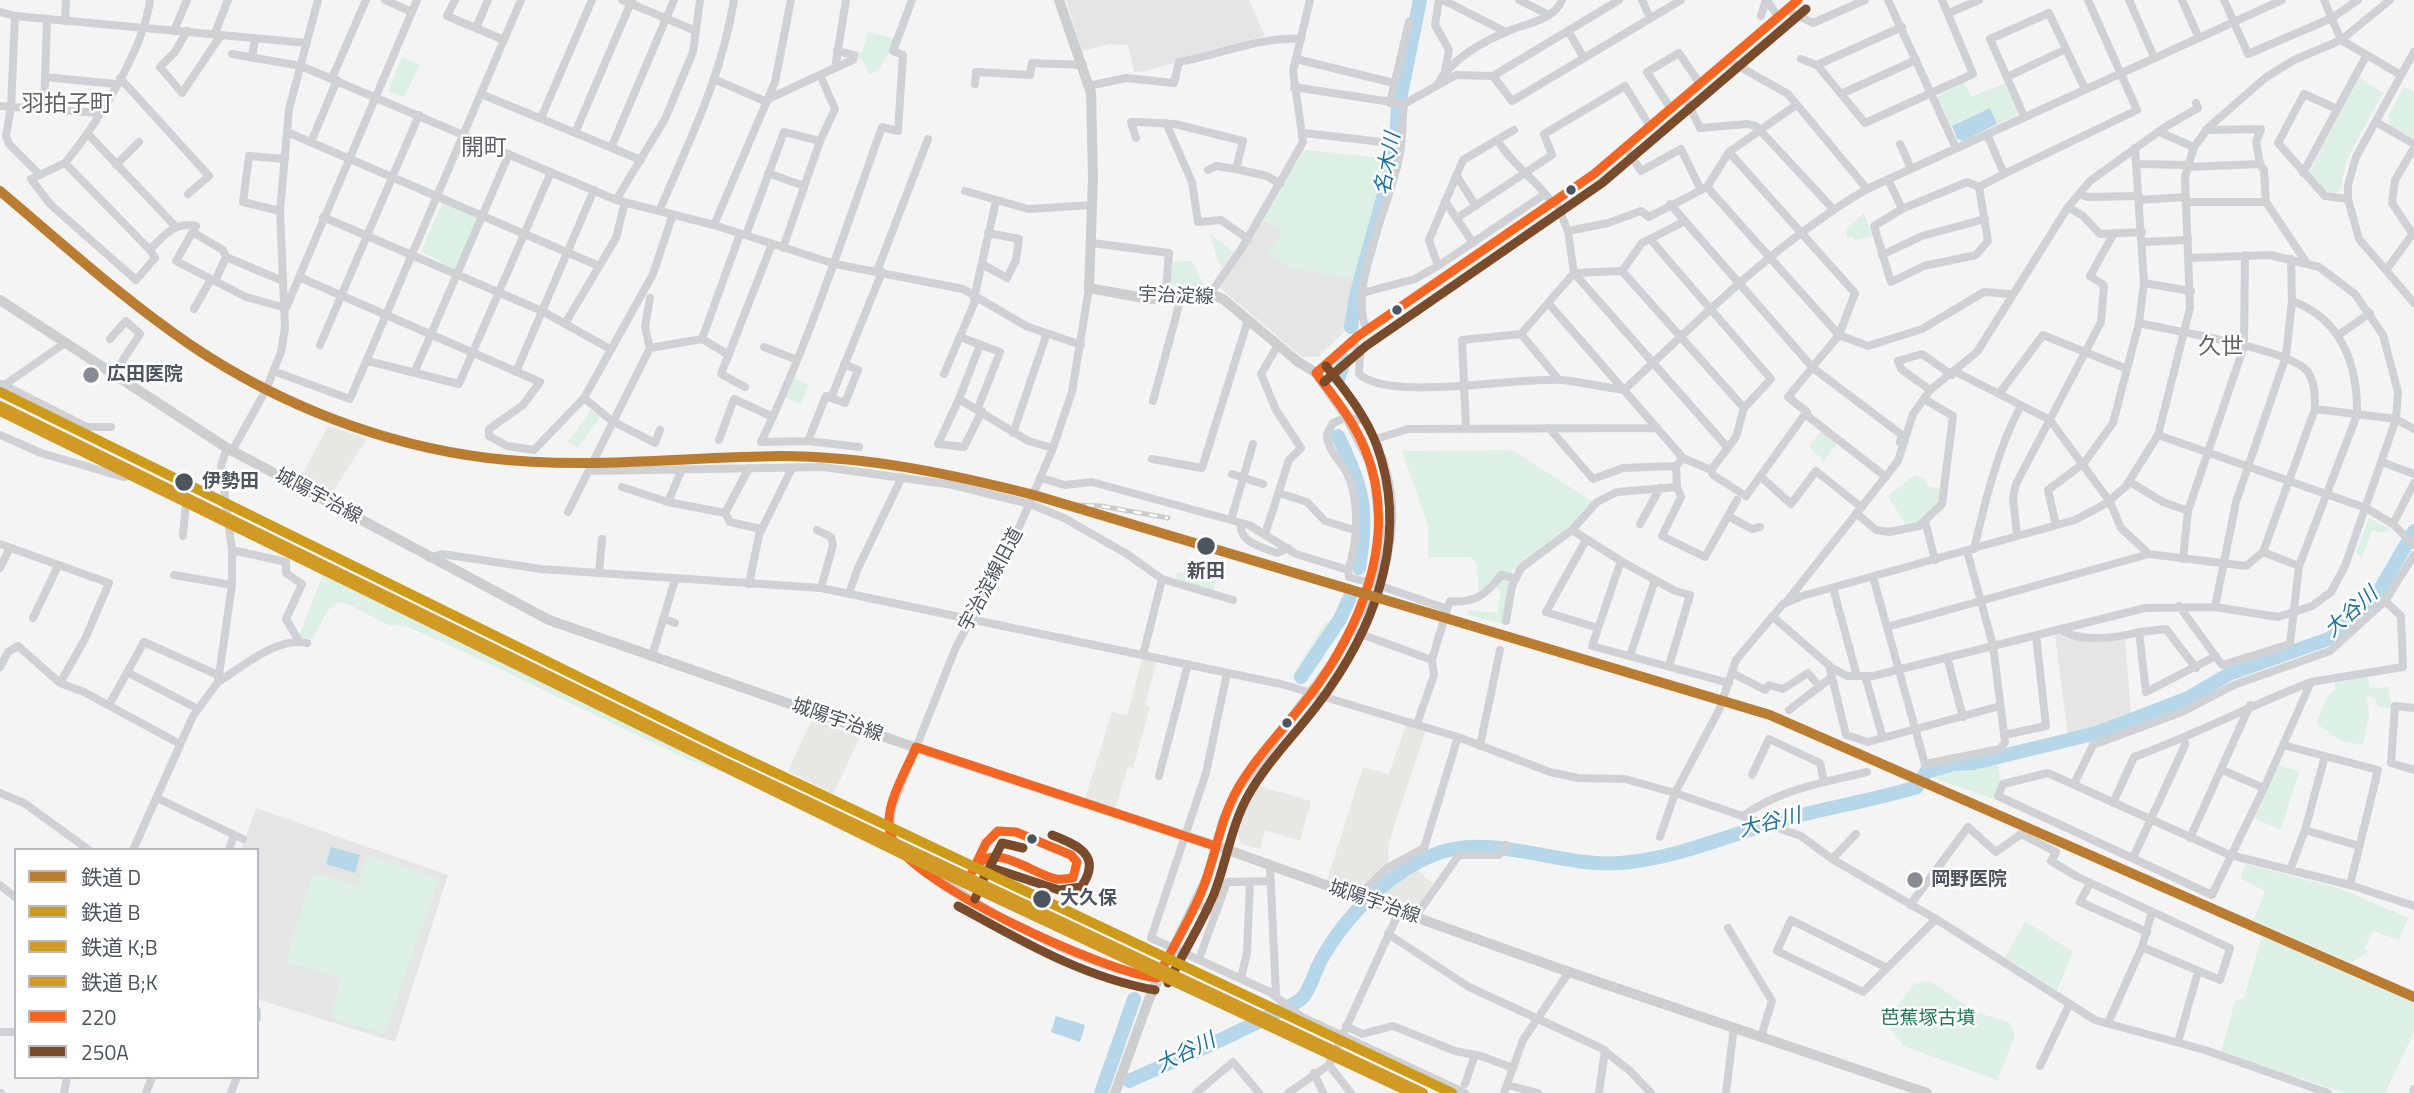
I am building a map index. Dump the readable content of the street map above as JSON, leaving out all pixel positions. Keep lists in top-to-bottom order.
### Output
{
  "streets": {
    "main road": ["宇治淀線", "城陽宇治線"],
    "street": ["宇治淀線旧道"]
  },
  "crossings": [
    ["宇治淀線", "宇治淀線旧道"],
    ["城陽宇治線", "宇治淀線旧道"]
  ],
  "districts": ["羽拍子町", "開町", "久世"],
  "water": ["名木川", "大谷川"],
  "parks": ["芭蕉塚古墳"],
  "places": [
    "広田医院",
    "伊勢田",
    "新田",
    "岡野医院",
    "大久保"
  ],
  "lines": [
    "transit line 220",
    "transit line 250A",
    "rail line D",
    "rail line B",
    "rail line K;B",
    "rail line B;K"
  ],
  "legend": [
    "鉄道 D",
    "鉄道 B",
    "鉄道 K;B",
    "鉄道 B;K",
    "220",
    "250A"
  ]
}
